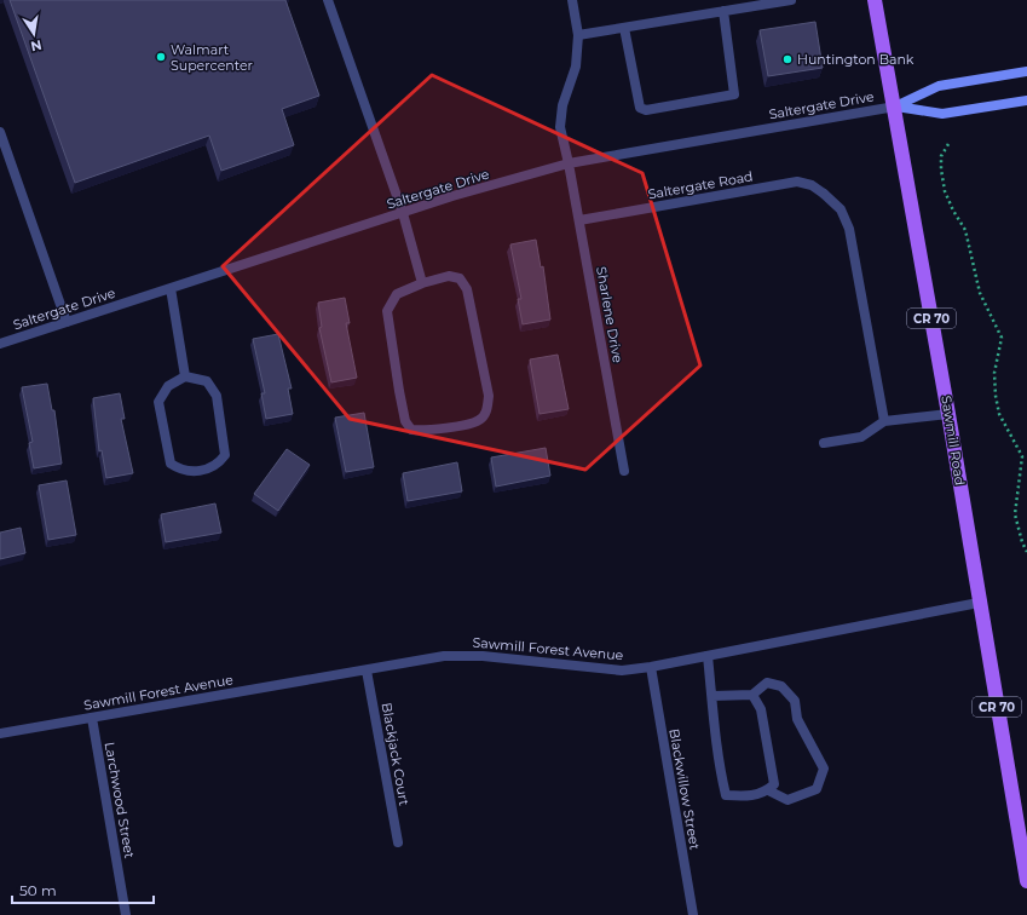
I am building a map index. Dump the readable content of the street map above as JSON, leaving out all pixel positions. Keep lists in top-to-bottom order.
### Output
{
  "streets": {
    "main road": ["CR 70", "Sawmill Road"],
    "street": [
      "Saltergate Drive",
      "Saltergate Road",
      "Sharlene Drive",
      "Sawmill Forest Avenue",
      "Blackjack Court",
      "Blackwillow Street",
      "Larchwood Street"
    ]
  },
  "crossings": [
    ["Saltergate Drive", "Sharlene Drive"],
    ["Saltergate Drive", "Sawmill Road"],
    ["Saltergate Road", "Sharlene Drive"],
    ["Sawmill Road", "Sawmill Forest Avenue"],
    ["Sawmill Forest Avenue", "Blackjack Court"],
    ["Sawmill Forest Avenue", "Blackwillow Street"],
    ["Sawmill Forest Avenue", "Larchwood Street"]
  ],
  "places": ["Walmart Supercenter", "Huntington Bank"],
  "scale_bar": "50 m",
  "north": "bottom"
}
